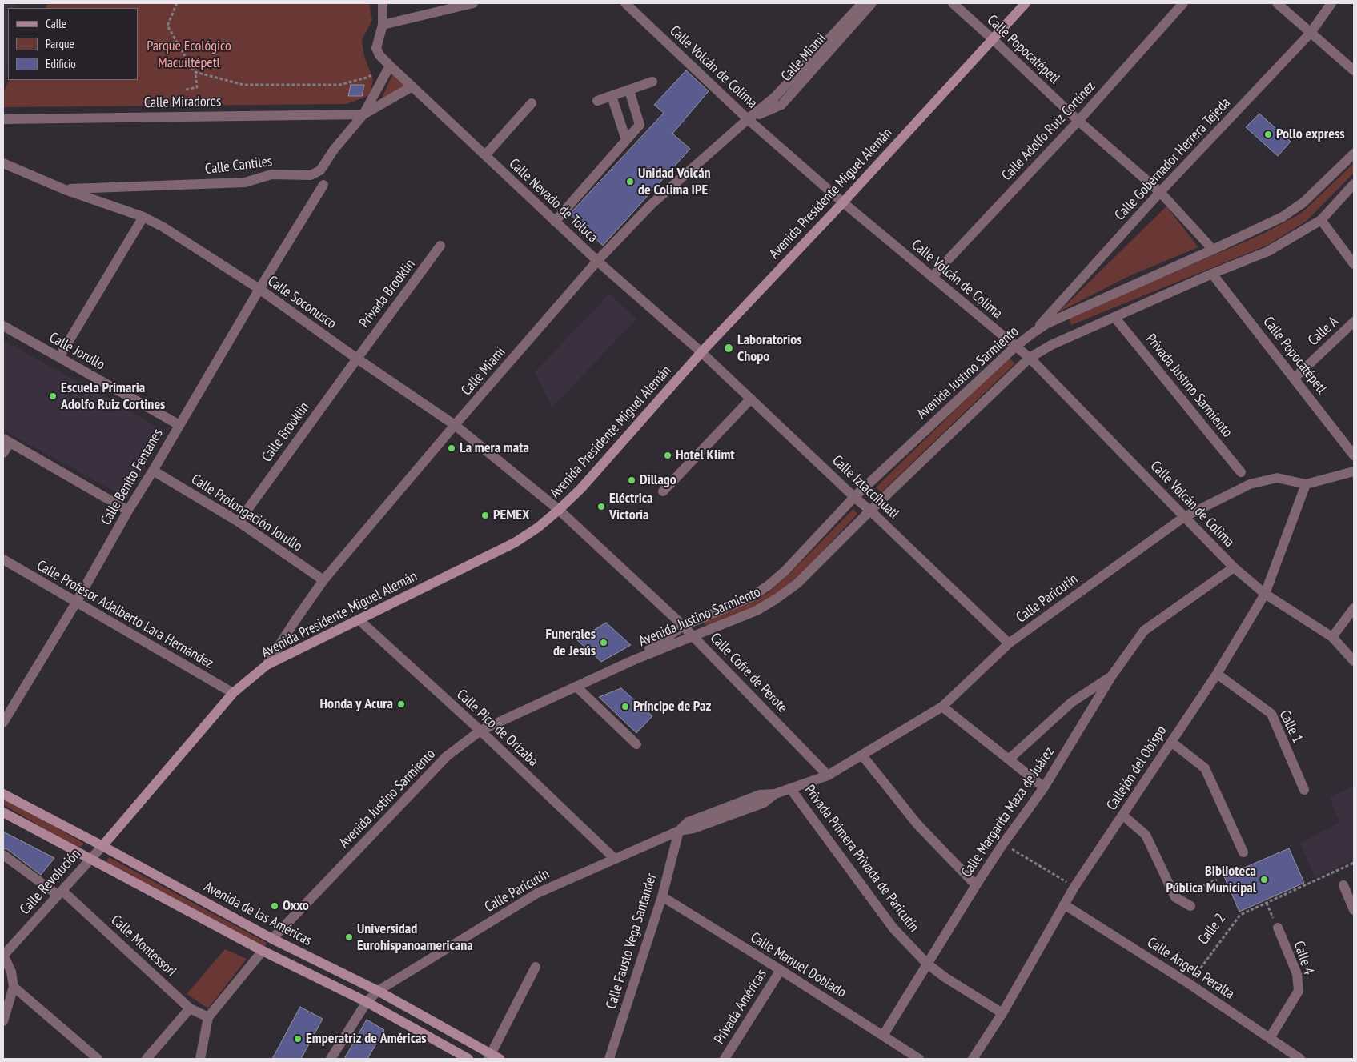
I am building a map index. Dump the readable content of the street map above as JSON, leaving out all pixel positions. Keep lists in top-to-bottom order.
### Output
{
  "streets": {
    "main road": ["Avenida Presidente Miguel Alemán", "Avenida Justino Sarmiento", "Avenida de las Américas"],
    "street": [
      "Calle Popocatépetl",
      "Calle Miami",
      "Calle Volcán de Colima",
      "Calle Miradores",
      "Calle Adolfo Ruiz Cortínez",
      "Calle Gobernador Herrera Tejeda",
      "Calle Cantiles",
      "Calle Nevado de Toluca",
      "Privada Brooklin",
      "Calle Soconusco",
      "Calle A",
      "Calle Jorullo",
      "Privada Justino Sarmiento",
      "Calle Brooklin",
      "Calle Benito Fentanes",
      "Calle Iztaccíhuatl",
      "Calle Prolongación Jorullo",
      "Calle Paricutín",
      "Calle Profesor Adalberto Lara Hernández",
      "Calle Cofre de Perote",
      "Calle 1",
      "Calle Pico de Orizaba",
      "Callejón del Obispo",
      "Calle Margarita Maza de Juárez",
      "Privada Primera Privada de Paricutín",
      "Calle Revolución",
      "Calle Fausto Vega Santander",
      "Calle Montessori",
      "Calle 4",
      "Calle Manuel Doblado",
      "Calle Ángela Peralta",
      "Privada Américas"
    ],
    "path": ["Calle 2"]
  },
  "crossings": [
    ["Calle Popocatépetl", "Calle Adolfo Ruiz Cortínez"],
    ["Calle Popocatépetl", "Calle Gobernador Herrera Tejeda"],
    ["Calle Popocatépetl", "Avenida Presidente Miguel Alemán"],
    ["Calle Popocatépetl", "Calle A"],
    ["Calle Popocatépetl", "Avenida Justino Sarmiento"],
    ["Calle Miami", "Calle Volcán de Colima"],
    ["Calle Miami", "Avenida Presidente Miguel Alemán"],
    ["Calle Miami", "Calle Nevado de Toluca"],
    ["Calle Miami", "Calle Soconusco"],
    ["Calle Miami", "Calle Prolongación Jorullo"],
    ["Calle Volcán de Colima", "Calle Adolfo Ruiz Cortínez"],
    ["Calle Volcán de Colima", "Avenida Presidente Miguel Alemán"],
    ["Calle Volcán de Colima", "Avenida Justino Sarmiento"],
    ["Calle Volcán de Colima", "Calle Paricutín"],
    ["Calle Volcán de Colima", "Callejón del Obispo"],
    ["Calle Volcán de Colima", "Calle Margarita Maza de Juárez"],
    ["Calle Miradores", "Calle Cantiles"],
    ["Calle Miradores", "Calle Nevado de Toluca"],
    ["Calle Gobernador Herrera Tejeda", "Avenida Justino Sarmiento"],
    ["Calle Cantiles", "Calle Soconusco"],
    ["Avenida Presidente Miguel Alemán", "Calle Nevado de Toluca"],
    ["Avenida Presidente Miguel Alemán", "Calle Soconusco"],
    ["Avenida Presidente Miguel Alemán", "Calle Iztaccíhuatl"],
    ["Avenida Presidente Miguel Alemán", "Calle Profesor Adalberto Lara Hernández"],
    ["Avenida Presidente Miguel Alemán", "Calle Cofre de Perote"],
    ["Avenida Presidente Miguel Alemán", "Calle Pico de Orizaba"],
    ["Avenida Presidente Miguel Alemán", "Calle Revolución"],
    ["Avenida Presidente Miguel Alemán", "Avenida de las Américas"],
    ["Calle Nevado de Toluca", "Calle Iztaccíhuatl"],
    ["Privada Brooklin", "Calle Soconusco"],
    ["Privada Brooklin", "Calle Brooklin"],
    ["Calle Soconusco", "Calle Brooklin"],
    ["Calle Soconusco", "Calle Benito Fentanes"],
    ["Calle Soconusco", "Calle Cofre de Perote"],
    ["Calle Jorullo", "Calle Benito Fentanes"],
    ["Avenida Justino Sarmiento", "Privada Justino Sarmiento"],
    ["Avenida Justino Sarmiento", "Calle Iztaccíhuatl"],
    ["Avenida Justino Sarmiento", "Calle Cofre de Perote"],
    ["Avenida Justino Sarmiento", "Calle Pico de Orizaba"],
    ["Avenida Justino Sarmiento", "Avenida de las Américas"],
    ["Avenida Justino Sarmiento", "Calle Montessori"],
    ["Calle Brooklin", "Calle Prolongación Jorullo"],
    ["Calle Benito Fentanes", "Calle Prolongación Jorullo"],
    ["Calle Benito Fentanes", "Calle Profesor Adalberto Lara Hernández"],
    ["Calle Iztaccíhuatl", "Calle Paricutín"],
    ["Calle Paricutín", "Calle Cofre de Perote"],
    ["Calle Paricutín", "Calle Pico de Orizaba"],
    ["Calle Paricutín", "Callejón del Obispo"],
    ["Calle Paricutín", "Privada Primera Privada de Paricutín"],
    ["Calle Paricutín", "Avenida de las Américas"],
    ["Calle Paricutín", "Calle Fausto Vega Santander"],
    ["Calle 1", "Callejón del Obispo"],
    ["Callejón del Obispo", "Calle Ángela Peralta"],
    ["Calle Margarita Maza de Juárez", "Privada Primera Privada de Paricutín"],
    ["Calle Margarita Maza de Juárez", "Calle Manuel Doblado"],
    ["Calle Revolución", "Avenida de las Américas"],
    ["Calle Revolución", "Calle Montessori"],
    ["Calle 2", "Calle Ángela Peralta"],
    ["Calle Fausto Vega Santander", "Calle Manuel Doblado"],
    ["Calle 4", "Calle Ángela Peralta"],
    ["Calle Manuel Doblado", "Privada Américas"]
  ],
  "parks": ["Parque Ecológico Macuiltépetl"],
  "places": [
    "Pollo express",
    "Unidad Volcán de Colima IPE",
    "Laboratorios Chopo",
    "Escuela Primaria Adolfo Ruiz Cortines",
    "La mera mata",
    "Hotel Klimt",
    "Dillago",
    "Eléctrica Victoria",
    "PEMEX",
    "Funerales de Jesús",
    "Honda y Acura",
    "Príncipe de Paz",
    "Biblioteca Pública Municipal",
    "Oxxo",
    "Universidad Eurohispanoamericana",
    "Emperatriz de Américas"
  ],
  "legend": ["Calle", "Parque", "Edificio"]
}
